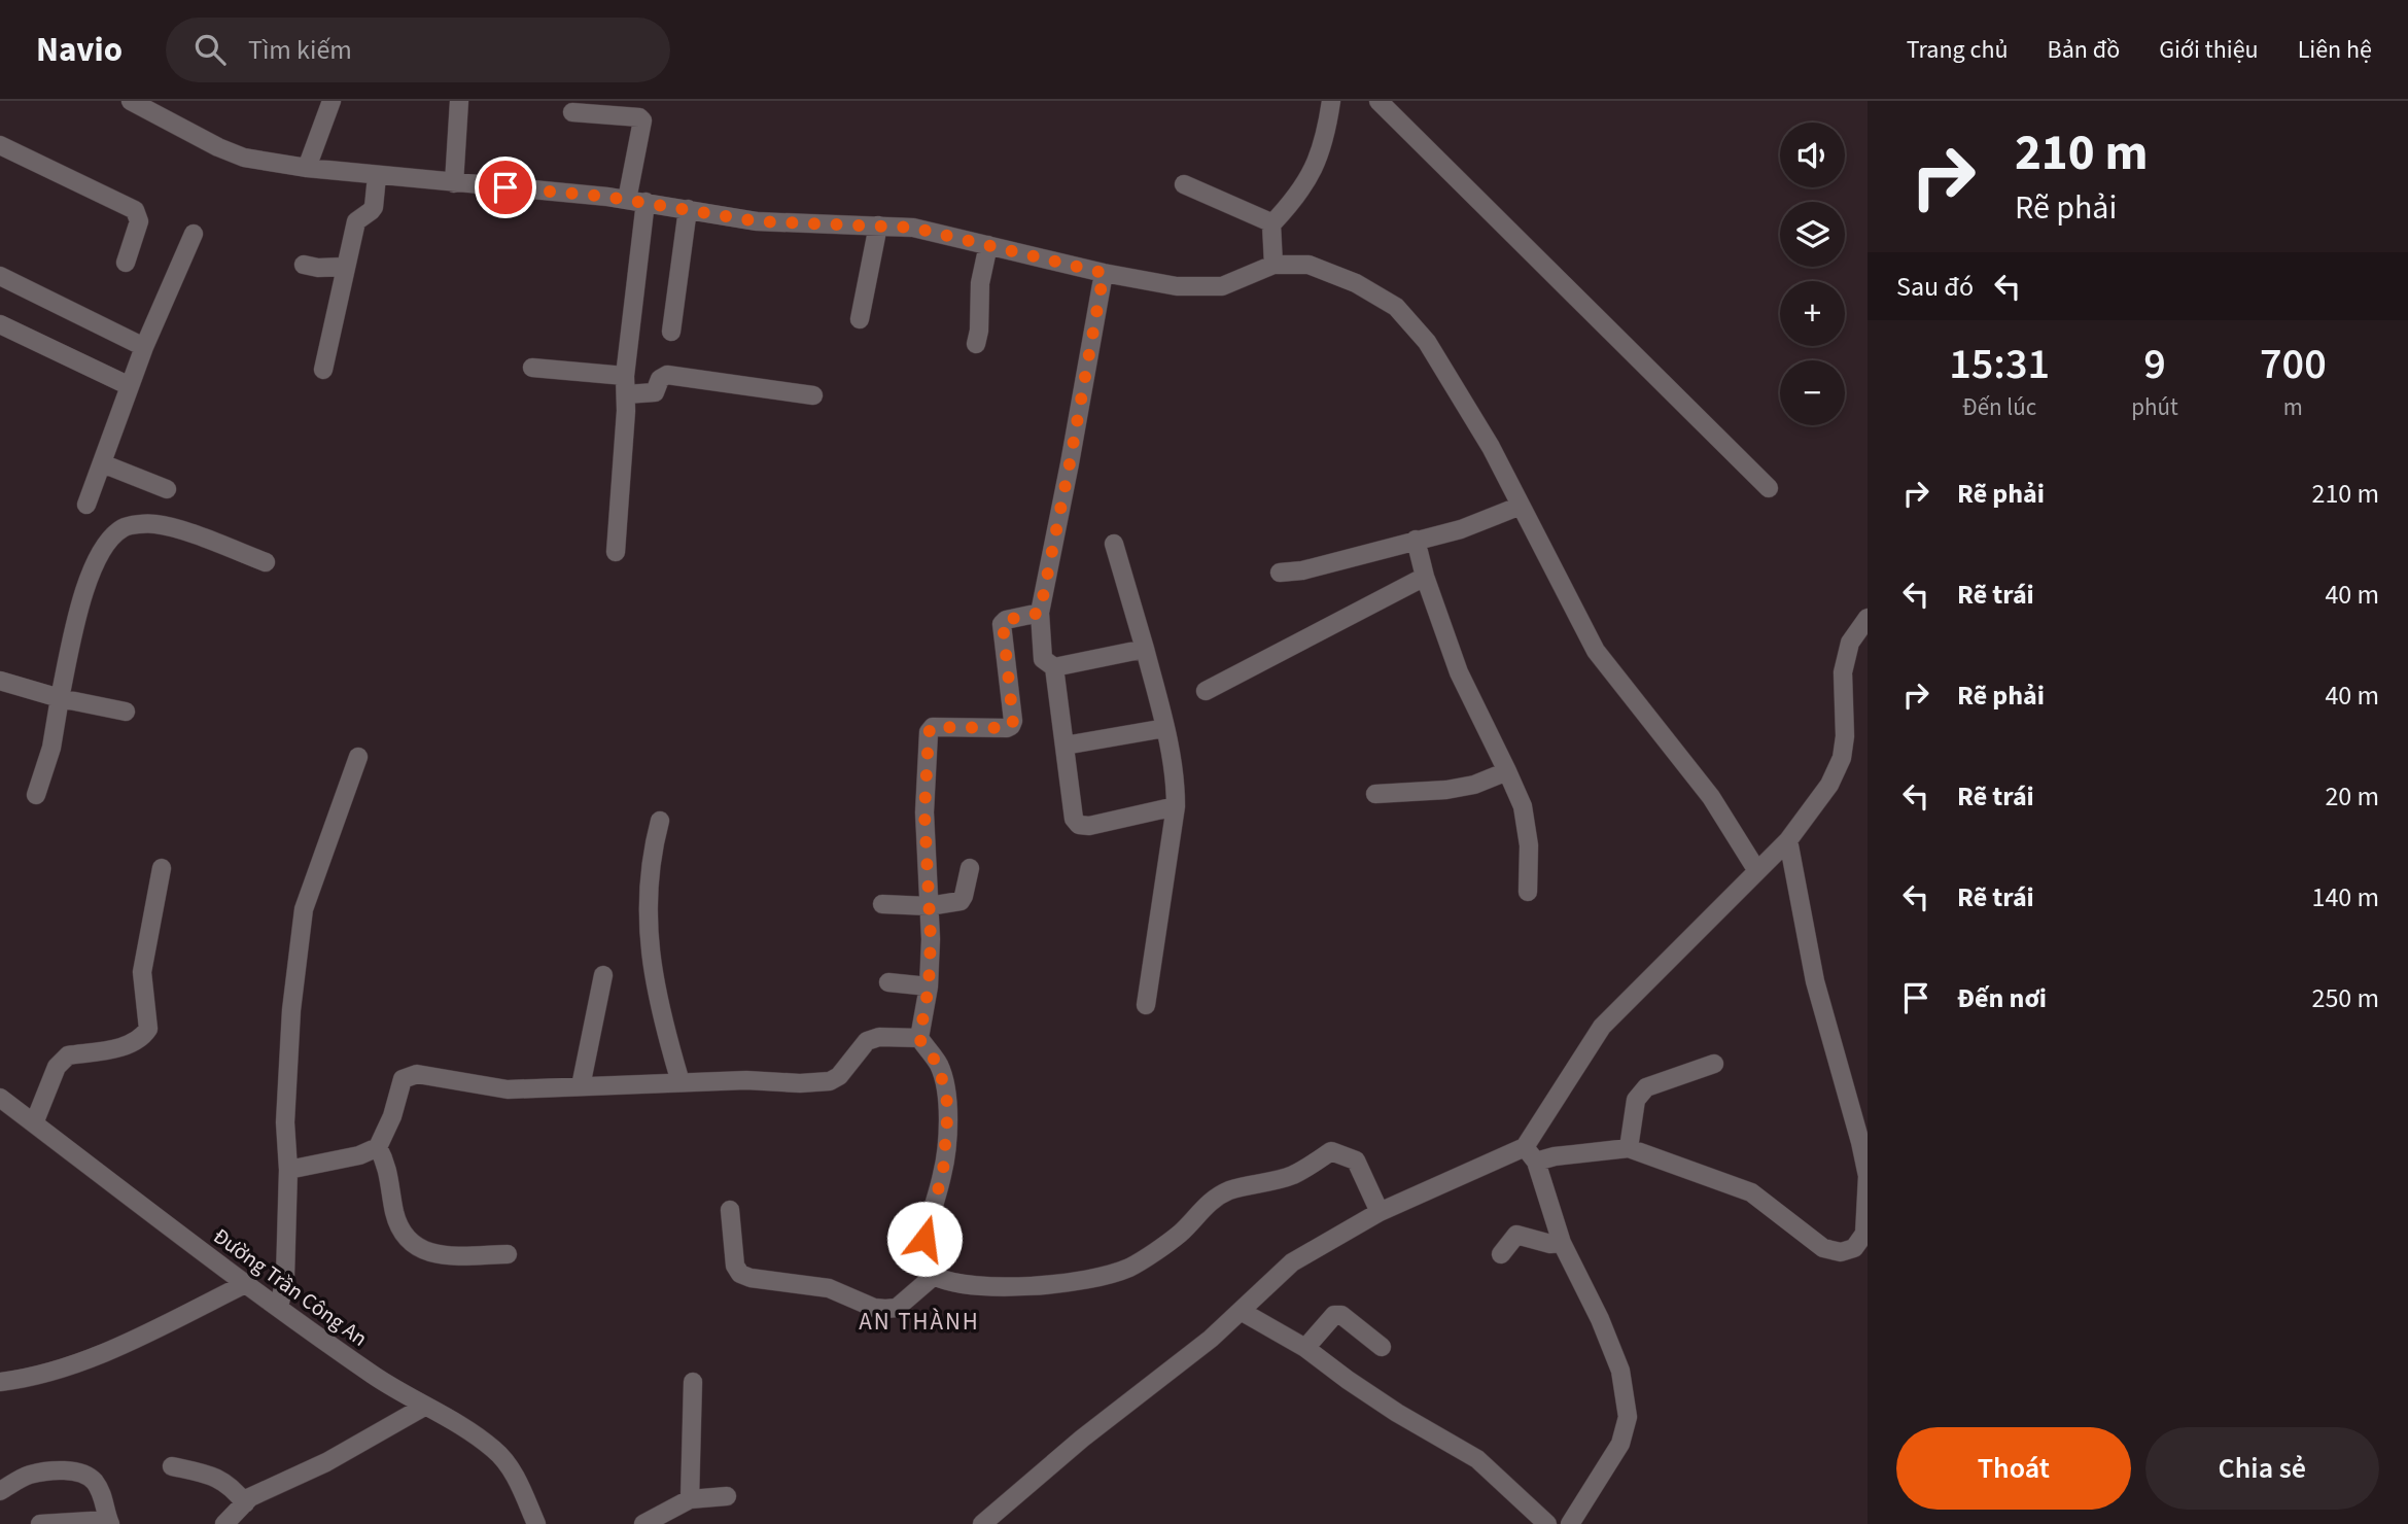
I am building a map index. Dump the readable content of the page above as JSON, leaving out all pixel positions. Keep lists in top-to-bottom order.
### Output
{
  "streets": {
    "street": ["Đường Trần Công An"]
  },
  "districts": ["AN THÀNH"],
  "page": {
    "header": "Navio",
    "search": "Tìm kiếm",
    "nav": [
      "Trang chủ",
      "Bản đồ",
      "Giới thiệu",
      "Liên hệ"
    ],
    "turn": ["210 m", "Rẽ phải"],
    "map_buttons": ["+", "−"],
    "then": "Sau đó",
    "eta": [
      "15:31",
      "Đến lúc",
      "9",
      "phút",
      "700",
      "m"
    ],
    "list": [
      {
        "name": "Rẽ phải",
        "value": "210 m"
      },
      {
        "name": "Rẽ trái",
        "value": "40 m"
      },
      {
        "name": "Rẽ phải",
        "value": "40 m"
      },
      {
        "name": "Rẽ trái",
        "value": "20 m"
      },
      {
        "name": "Rẽ trái",
        "value": "140 m"
      },
      {
        "name": "Đến nơi",
        "value": "250 m"
      }
    ],
    "buttons": ["Thoát", "Chia sẻ"]
  }
}
